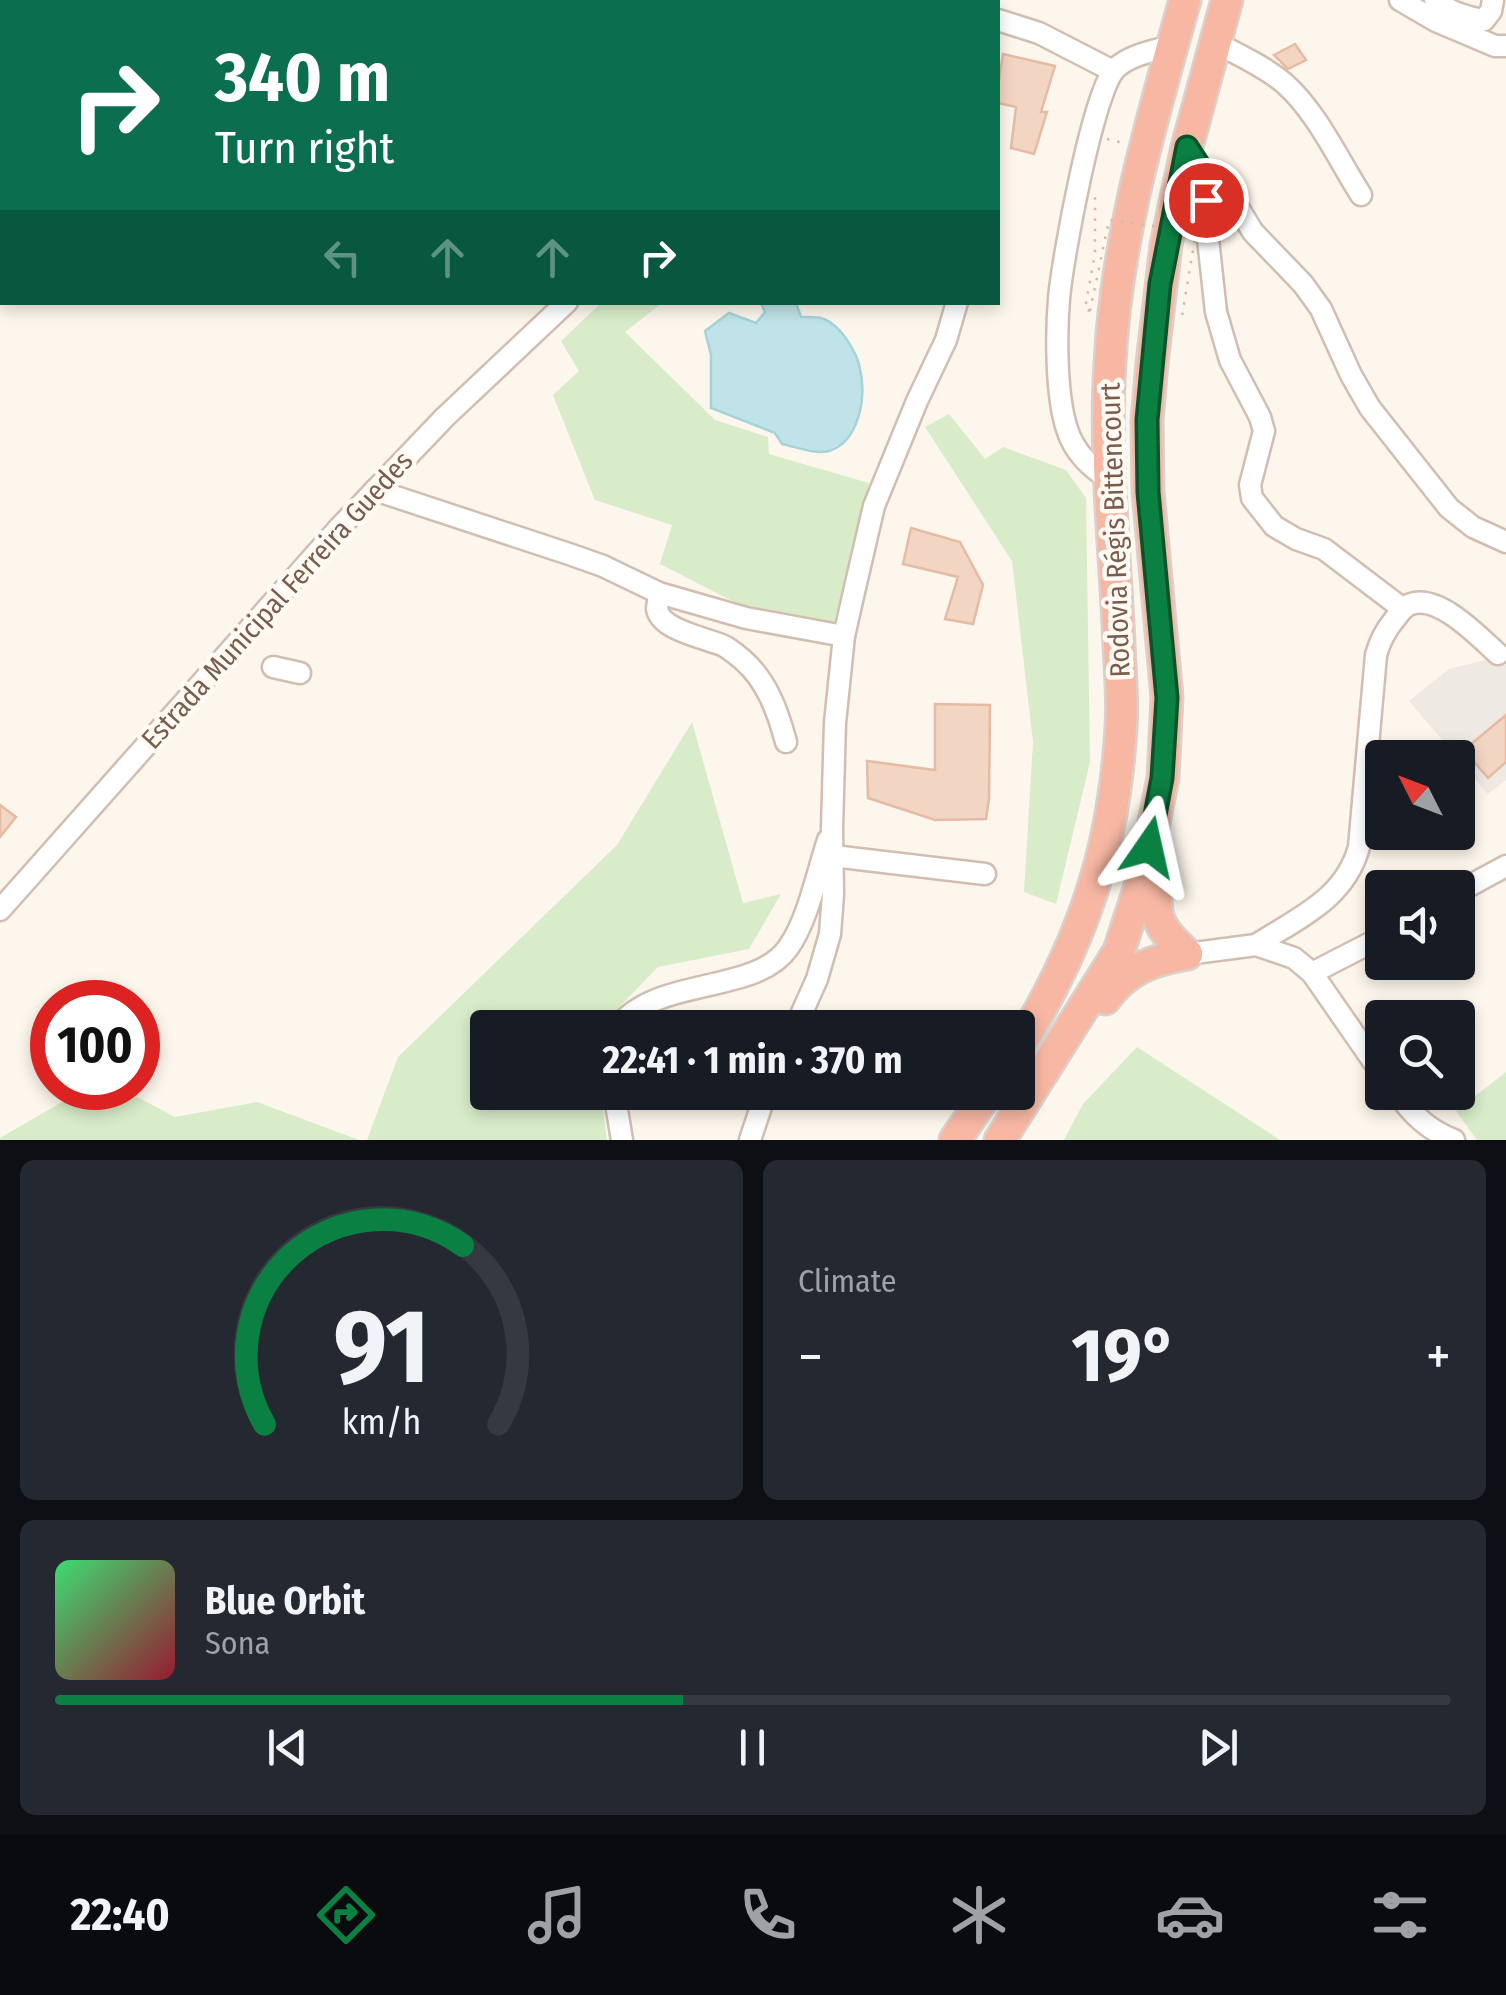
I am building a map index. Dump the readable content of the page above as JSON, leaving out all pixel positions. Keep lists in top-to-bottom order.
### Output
{
  "streets": {
    "highway": ["Rodovia Régis Bittencourt"],
    "street": ["Estrada Municipal Ferreira Guedes"]
  },
  "north": "top left",
  "page": {
    "turn": ["340 m", "Turn right"],
    "limit": "100",
    "trip": "22:41 · 1 min · 370 m",
    "tile": "Climate",
    "heat": ["−", "19°", "+"],
    "song": ["Blue Orbit", "Sona"],
    "tabs": "22:40",
    "gauge": ["91", "km/h"]
  }
}
